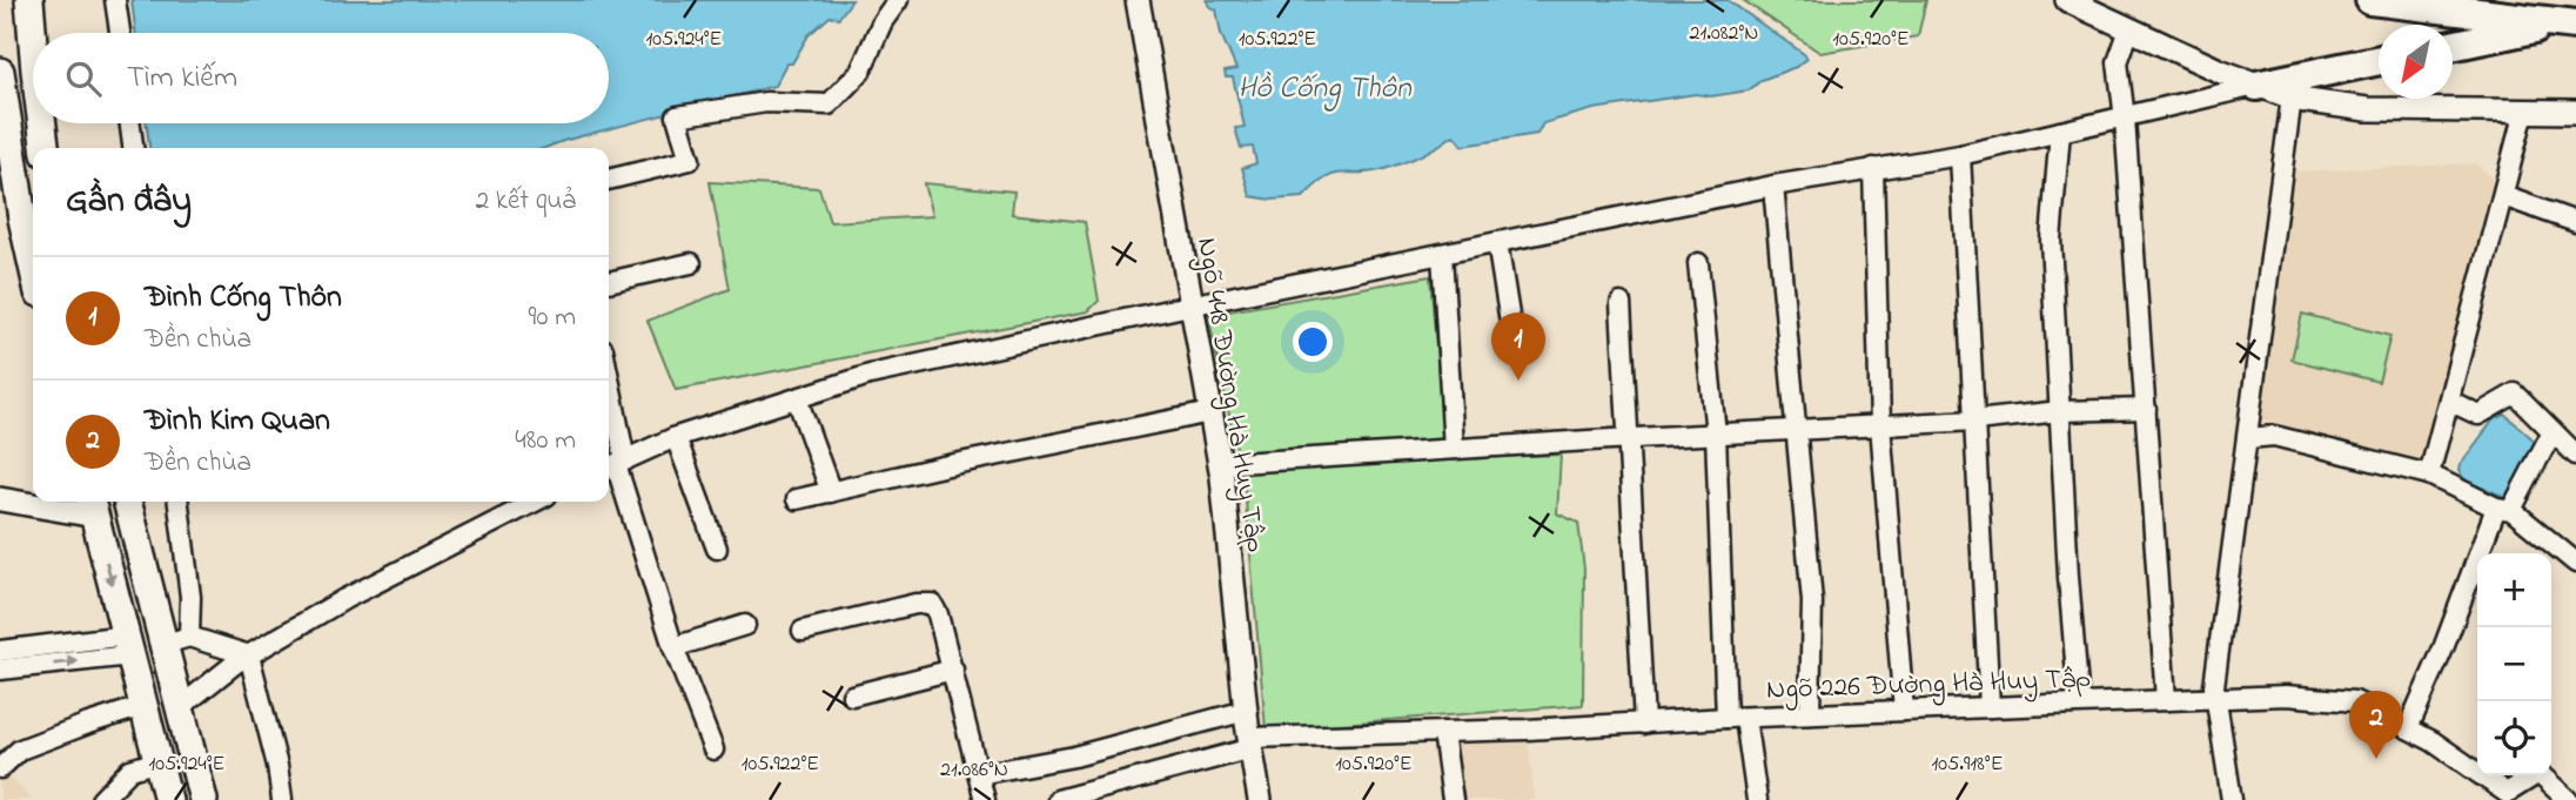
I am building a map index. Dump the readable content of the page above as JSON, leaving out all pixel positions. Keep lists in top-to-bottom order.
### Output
{
  "streets": {
    "street": ["Ngõ 448 Đường Hà Huy Tập", "Ngõ 226 Đường Hà Huy Tập"]
  },
  "crossings": [
    ["Ngõ 448 Đường Hà Huy Tập", "Ngõ 226 Đường Hà Huy Tập"]
  ],
  "water": ["Hồ Cống Thôn"],
  "north": "bottom left",
  "page": {
    "search": "Tìm kiếm",
    "heading": ["Gần đây", "2 kết quả"],
    "list": [
      {
        "mark": "1",
        "name": "Đình Cống Thôn",
        "note": "Đền chùa",
        "value": "90 m"
      },
      {
        "mark": "2",
        "name": "Đình Kim Quan",
        "note": "Đền chùa",
        "value": "480 m"
      }
    ],
    "pins": ["1", "2"],
    "map_buttons": ["+", "−"]
  },
  "coordinates": [
    "21.082°N",
    "105.924°E",
    "105.922°E",
    "105.920°E",
    "105.918°E",
    "21.086°N"
  ]
}
